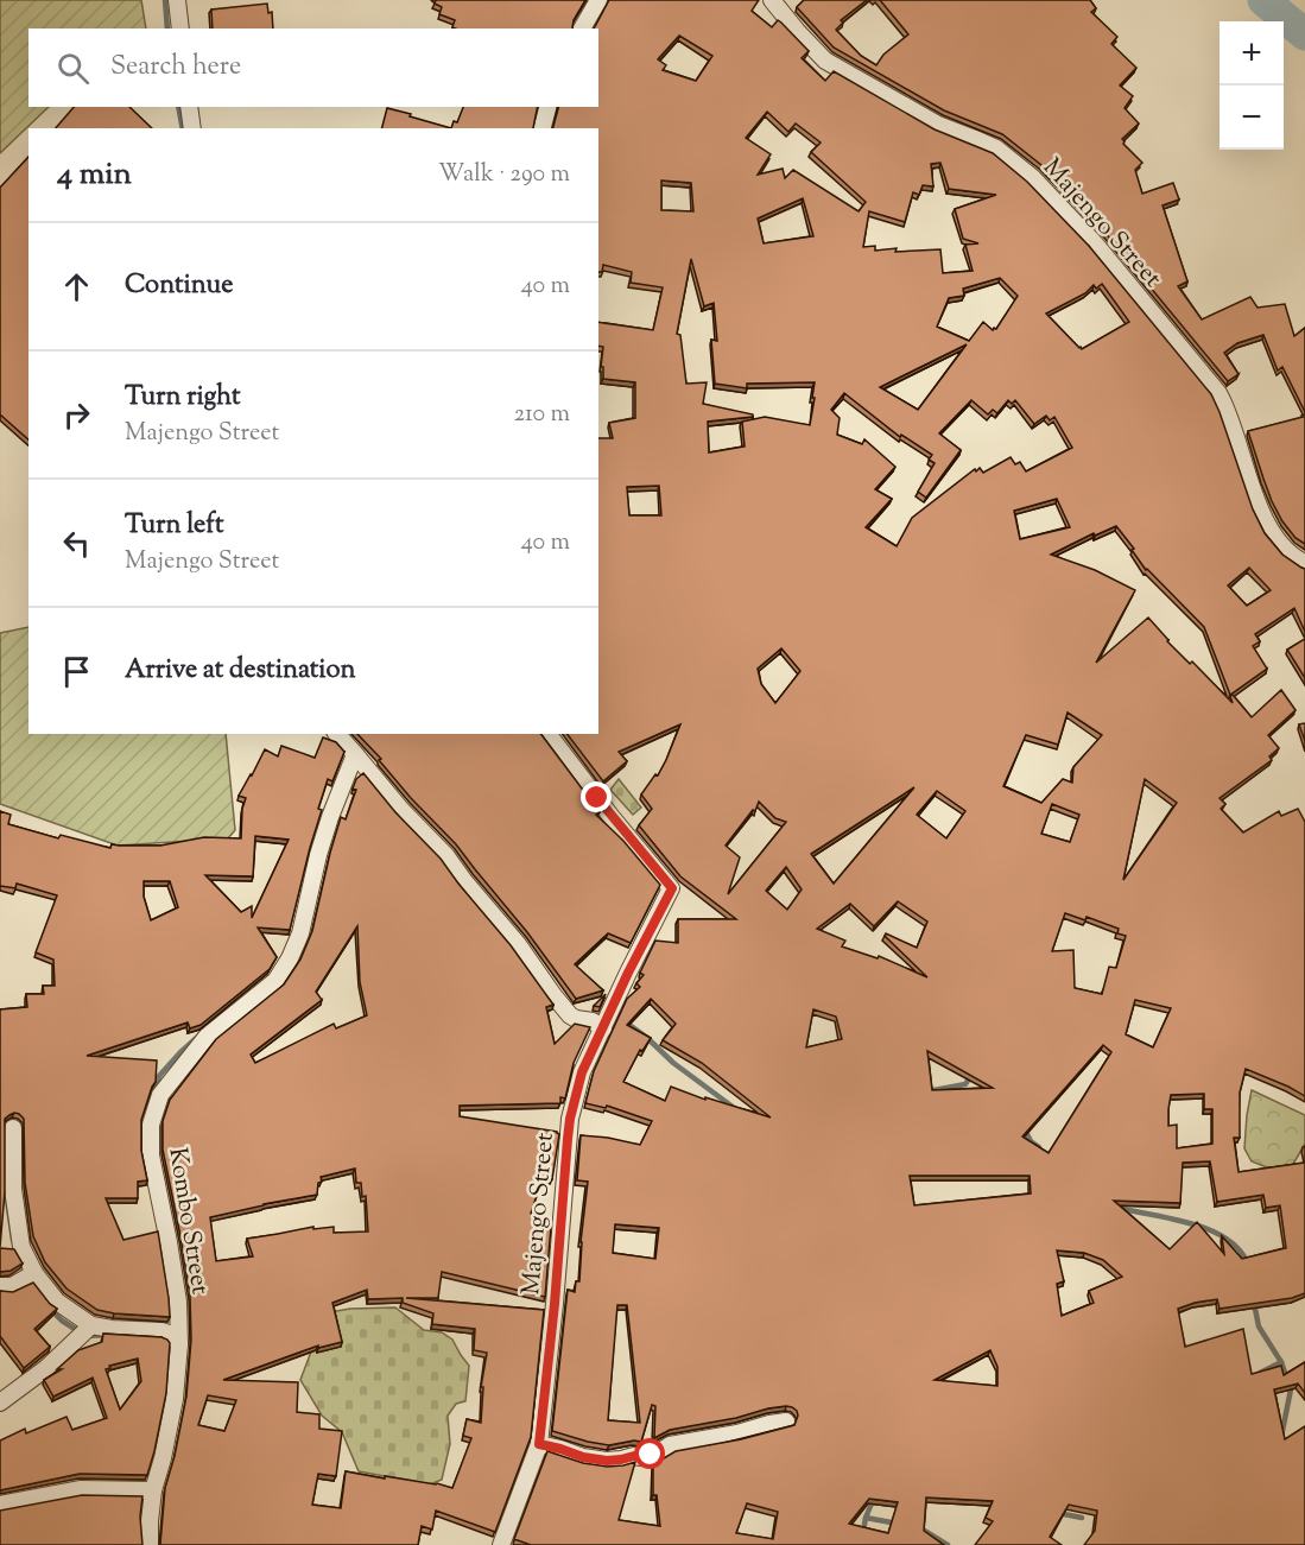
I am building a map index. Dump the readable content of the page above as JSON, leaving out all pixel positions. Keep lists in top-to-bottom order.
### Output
{
  "streets": {
    "street": ["Majengo Street", "Kombo Street"]
  },
  "page": {
    "map_buttons": ["+", "−"],
    "search": "Search here",
    "heading": ["4 min", "Walk · 290 m"],
    "list": [
      ["Continue", "40 m"],
      ["Turn right", "Majengo Street", "210 m"],
      ["Turn left", "Majengo Street", "40 m"],
      "Arrive at destination"
    ]
  }
}
